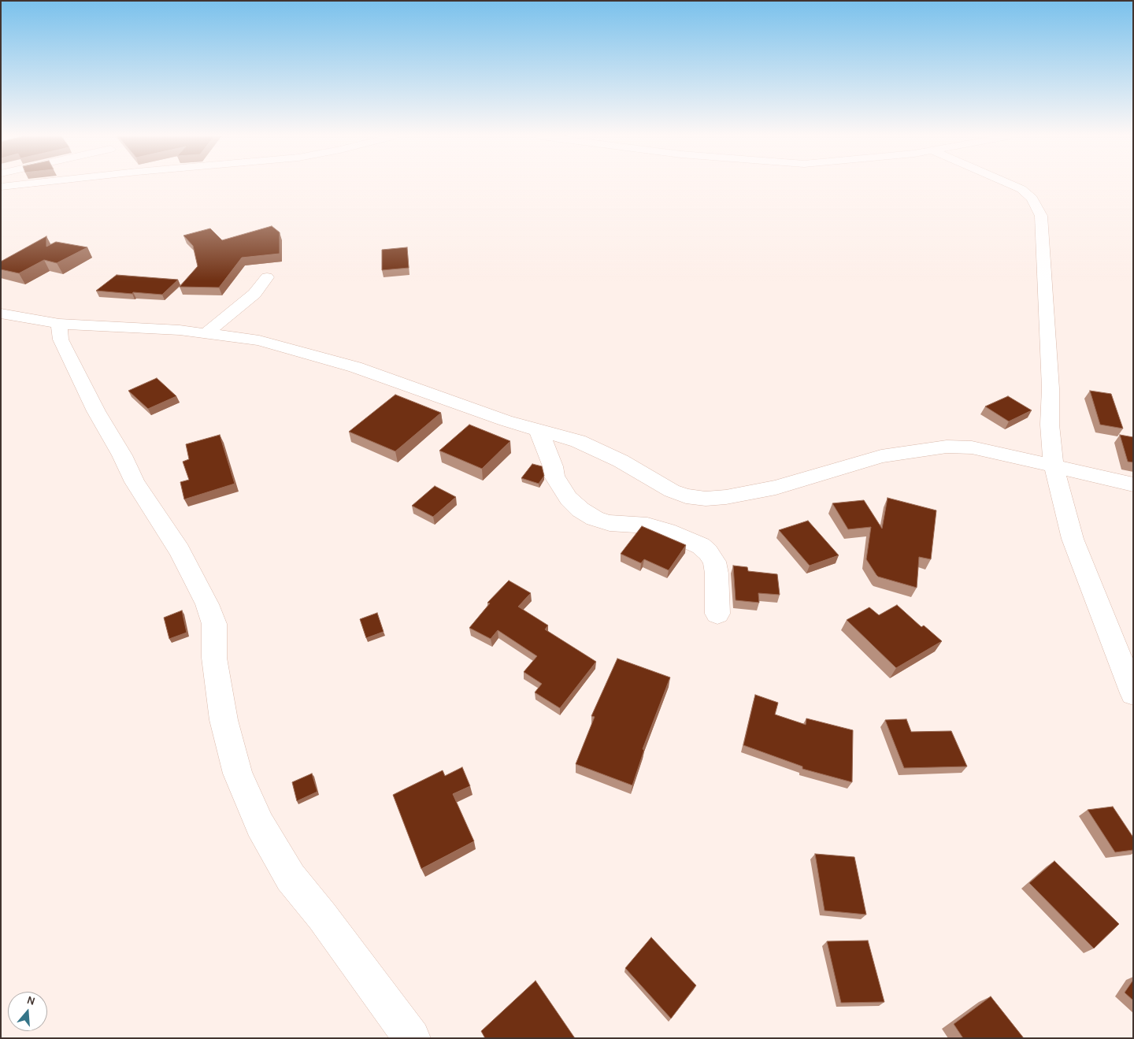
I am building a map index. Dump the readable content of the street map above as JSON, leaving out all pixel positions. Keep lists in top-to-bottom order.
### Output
{
  "north": "top"
}
